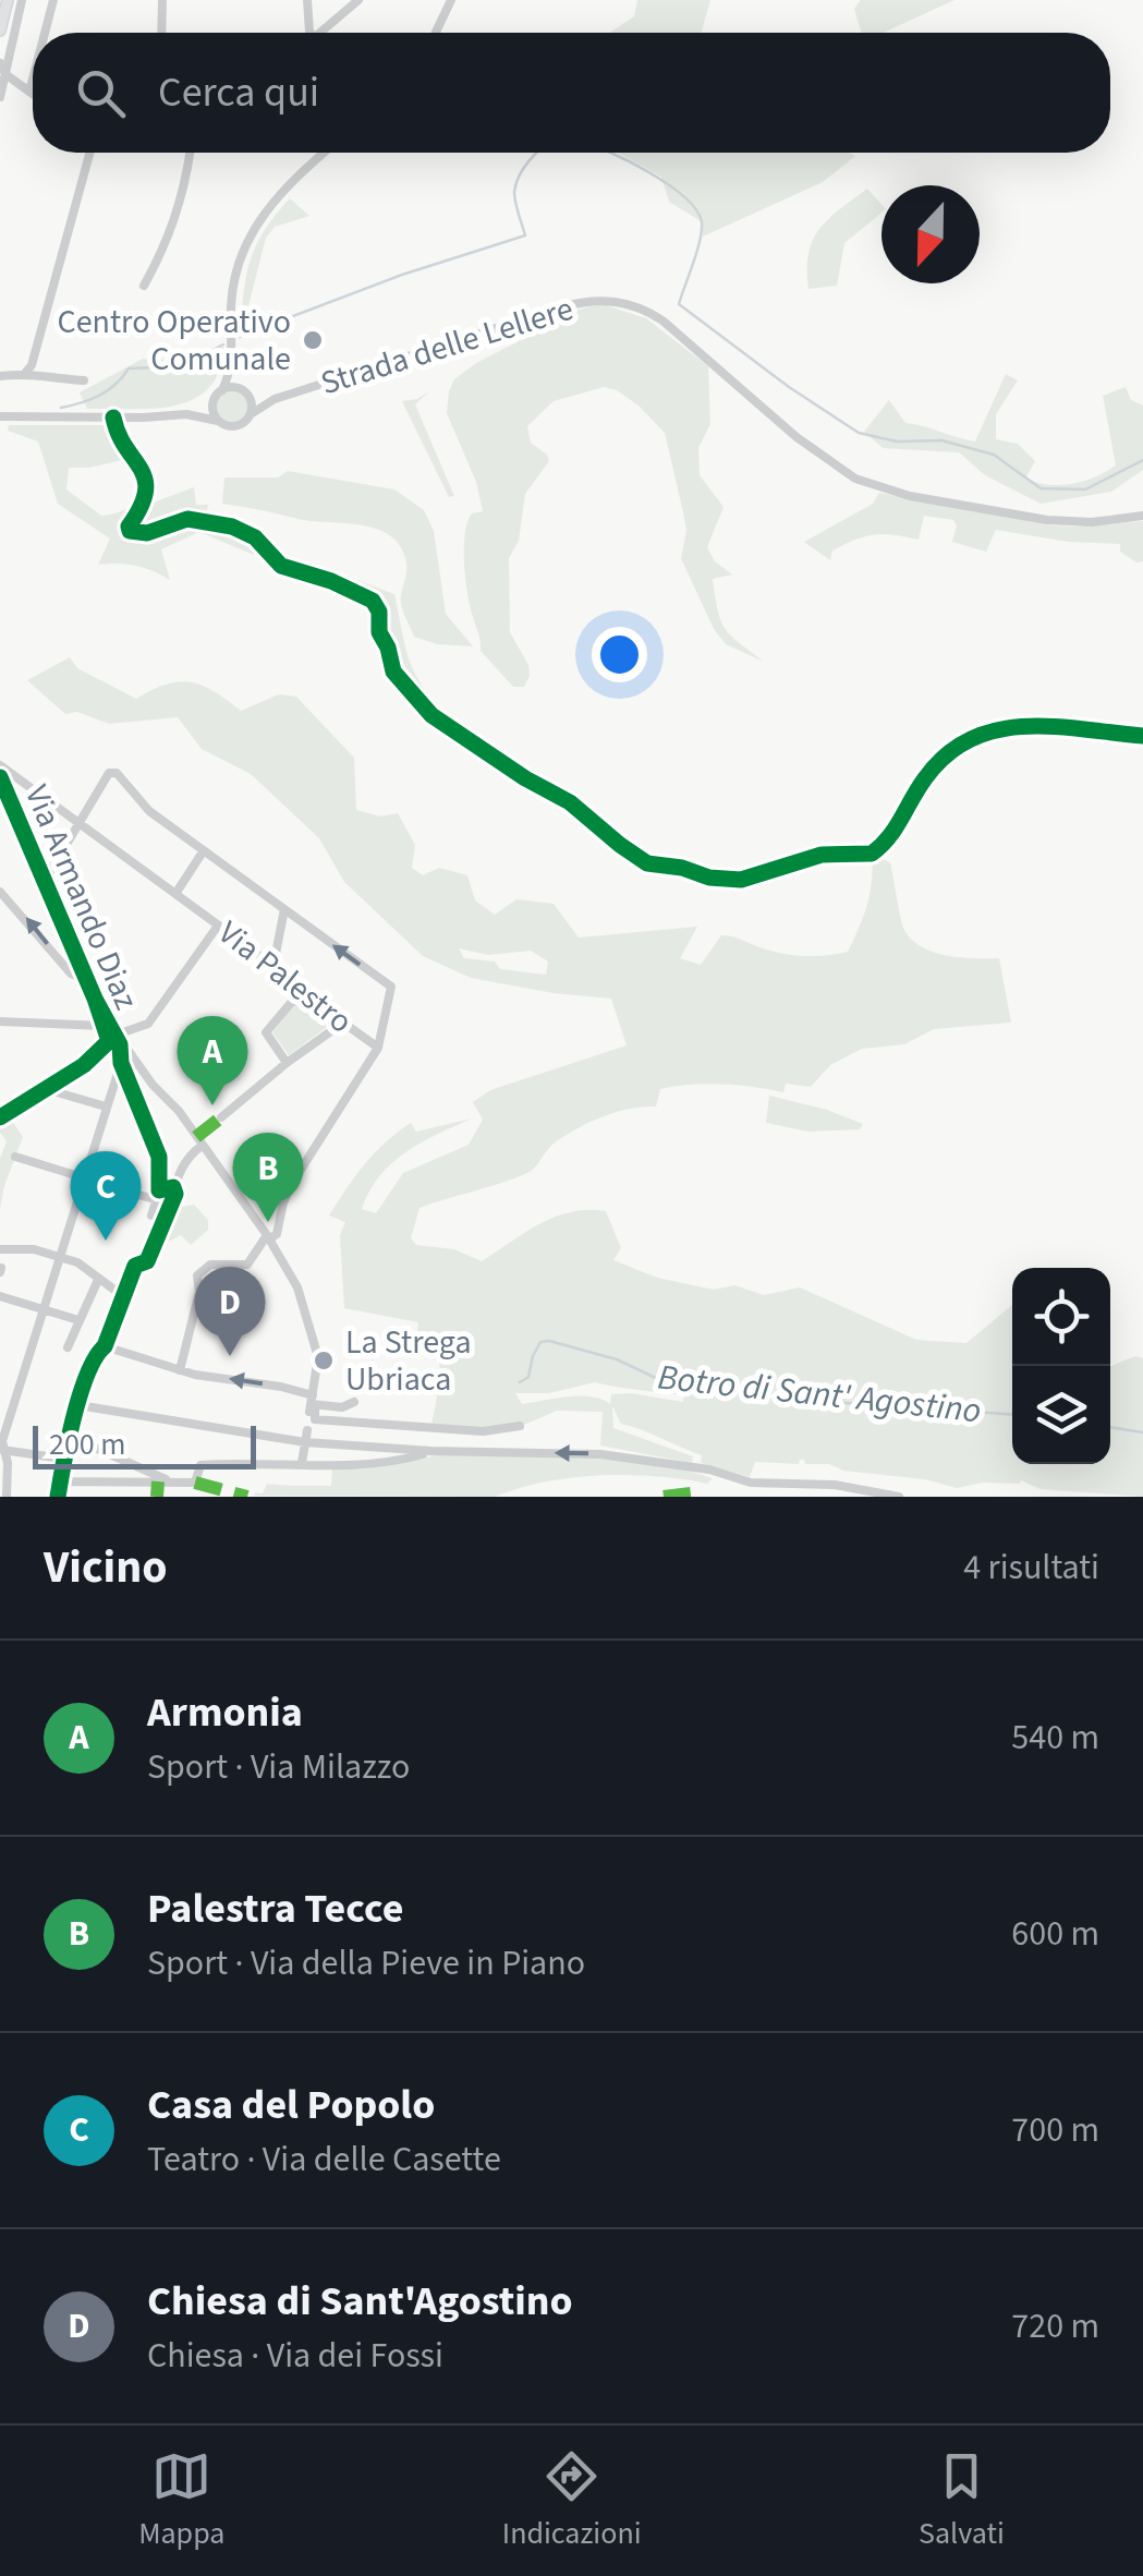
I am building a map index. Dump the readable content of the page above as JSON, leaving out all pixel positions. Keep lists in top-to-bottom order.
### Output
{
  "streets": {
    "main road": ["Via Armando Diaz"],
    "street": ["Strada delle Lellere", "Via Palestro"]
  },
  "water": ["Botro di Sant' Agostino"],
  "places": ["Centro Operativo Comunale", "La Strega Ubriaca"],
  "scale_bar": "200 m",
  "north": "bottom",
  "page": {
    "search": "Cerca qui",
    "pins": [
      "A",
      "B",
      "C",
      "D"
    ],
    "scale": "200 m",
    "heading": ["Vicino", "4 risultati"],
    "list": [
      {
        "mark": "A",
        "name": "Armonia",
        "note": "Sport · Via Milazzo",
        "value": "540 m"
      },
      {
        "mark": "B",
        "name": "Palestra Tecce",
        "note": "Sport · Via della Pieve in Piano",
        "value": "600 m"
      },
      {
        "mark": "C",
        "name": "Casa del Popolo",
        "note": "Teatro · Via delle Casette",
        "value": "700 m"
      },
      {
        "mark": "D",
        "name": "Chiesa di Sant'Agostino",
        "note": "Chiesa · Via dei Fossi",
        "value": "720 m"
      }
    ],
    "nav": ["Mappa", "Indicazioni", "Salvati"]
  }
}
